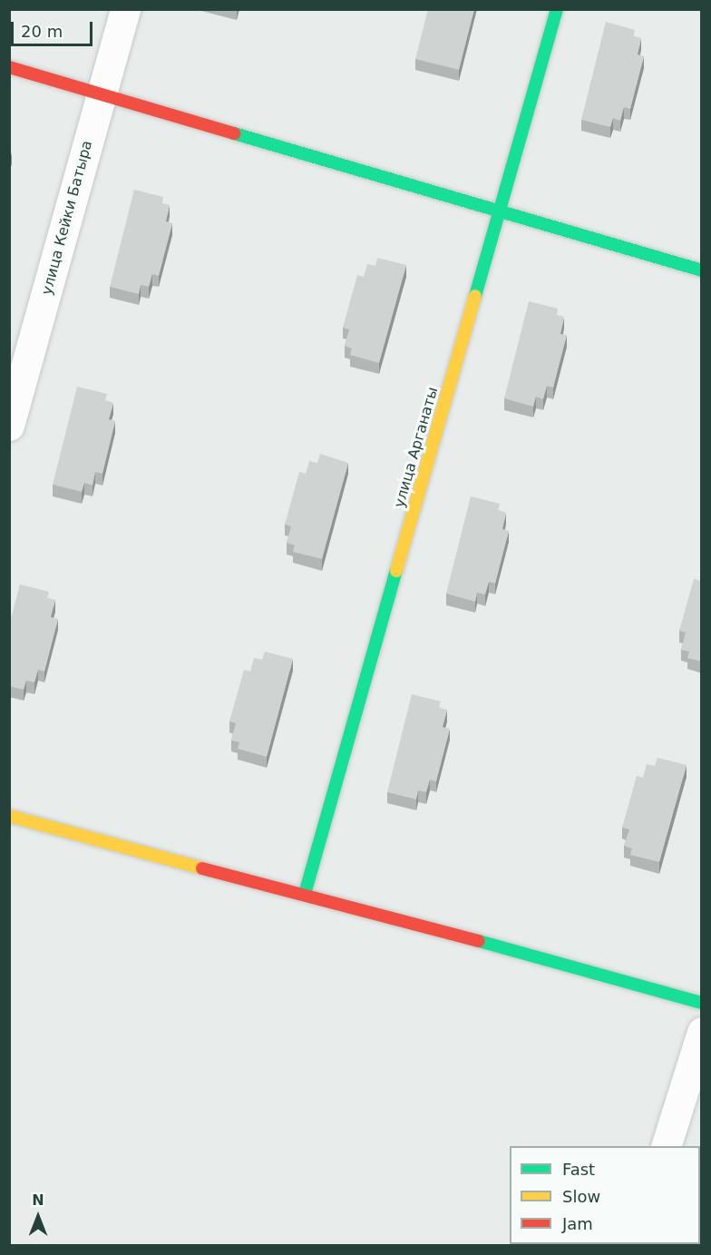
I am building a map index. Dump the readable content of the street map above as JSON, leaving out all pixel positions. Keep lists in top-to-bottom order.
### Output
{
  "streets": {
    "street": ["улица Кейки Батыра", "улица Арганаты"]
  },
  "legend": ["Fast", "Slow", "Jam"],
  "scale_bar": "20 m",
  "north": "top"
}
